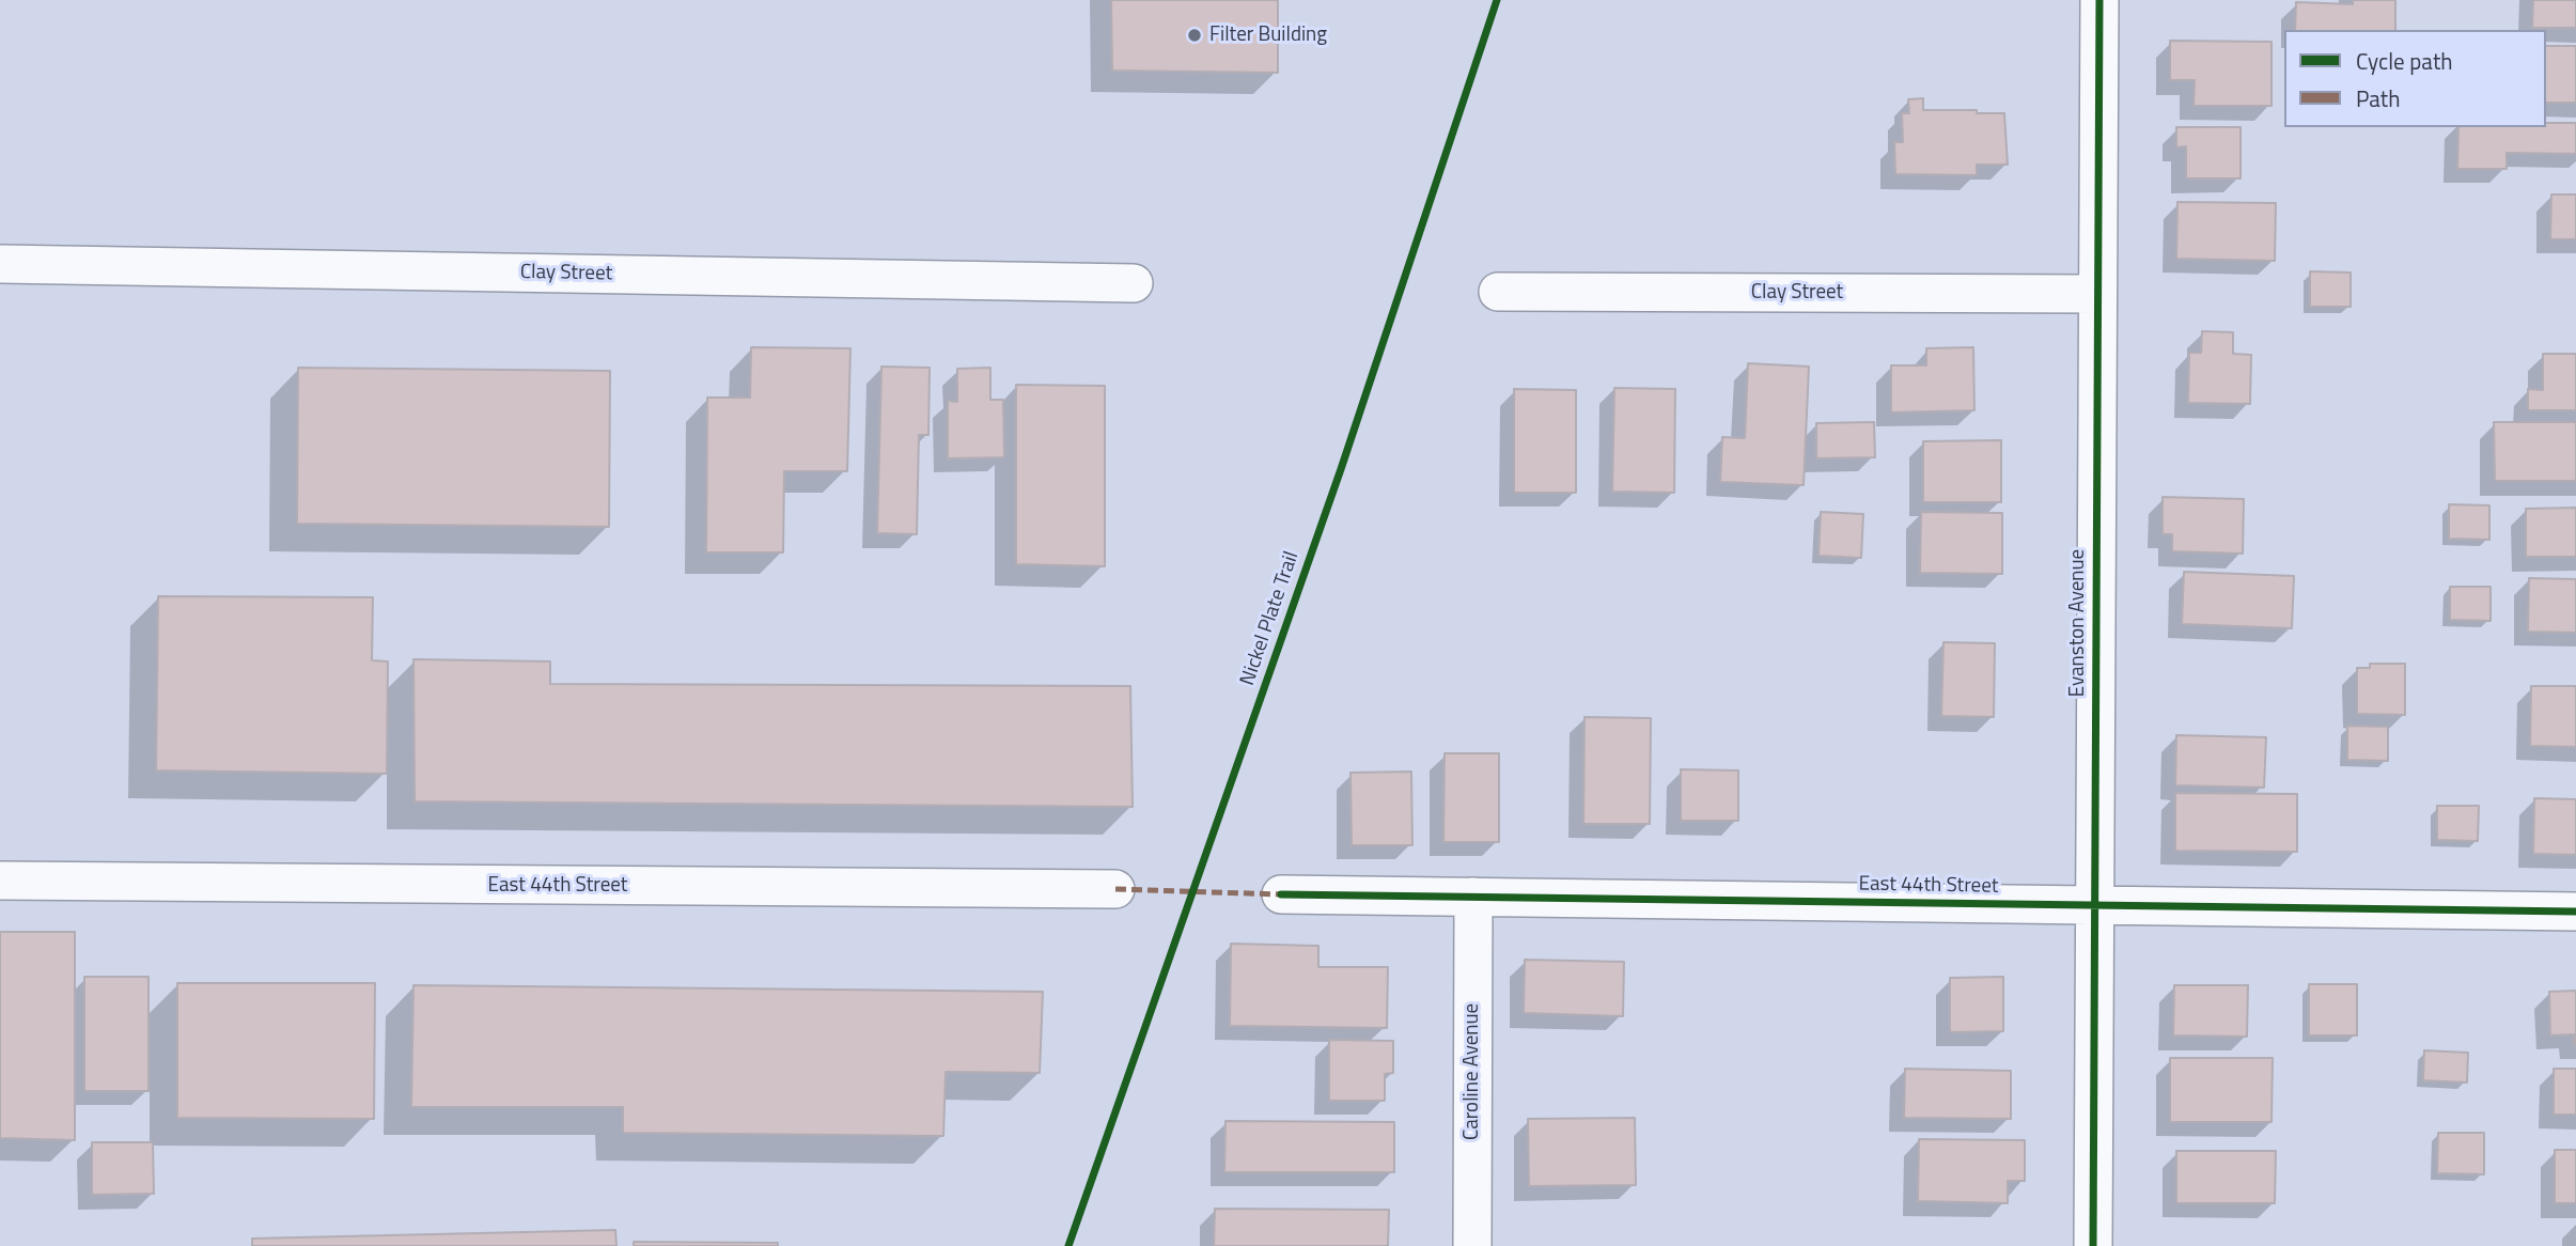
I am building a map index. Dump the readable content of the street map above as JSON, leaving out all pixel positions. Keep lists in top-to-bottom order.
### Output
{
  "streets": {
    "street": [
      "Clay Street",
      "Evanston Avenue",
      "East 44th Street",
      "Caroline Avenue"
    ],
    "cycle path": ["Nickel Plate Trail"]
  },
  "crossings": [
    ["Clay Street", "Evanston Avenue"],
    ["Evanston Avenue", "East 44th Street"],
    ["East 44th Street", "Caroline Avenue"]
  ],
  "places": ["Filter Building"],
  "legend": ["Cycle path", "Path"]
}
